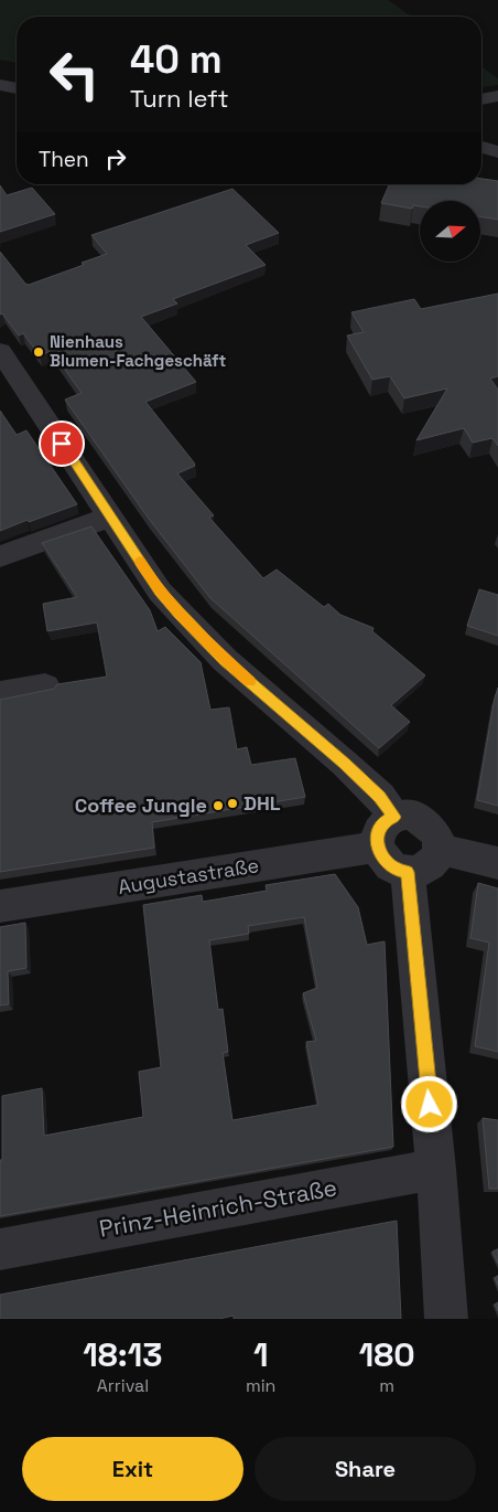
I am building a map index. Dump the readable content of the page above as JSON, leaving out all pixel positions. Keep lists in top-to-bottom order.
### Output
{
  "streets": {
    "street": ["Augustastraße", "Prinz-Heinrich-Straße"]
  },
  "places": ["Nienhaus Blumen-Fachgeschäft", "DHL", "Coffee Jungle"],
  "north": "right",
  "page": {
    "turn": ["40 m", "Turn left"],
    "then": "Then",
    "eta": [
      "18:13",
      "Arrival",
      "1",
      "min",
      "180",
      "m"
    ],
    "buttons": ["Exit", "Share"]
  }
}
